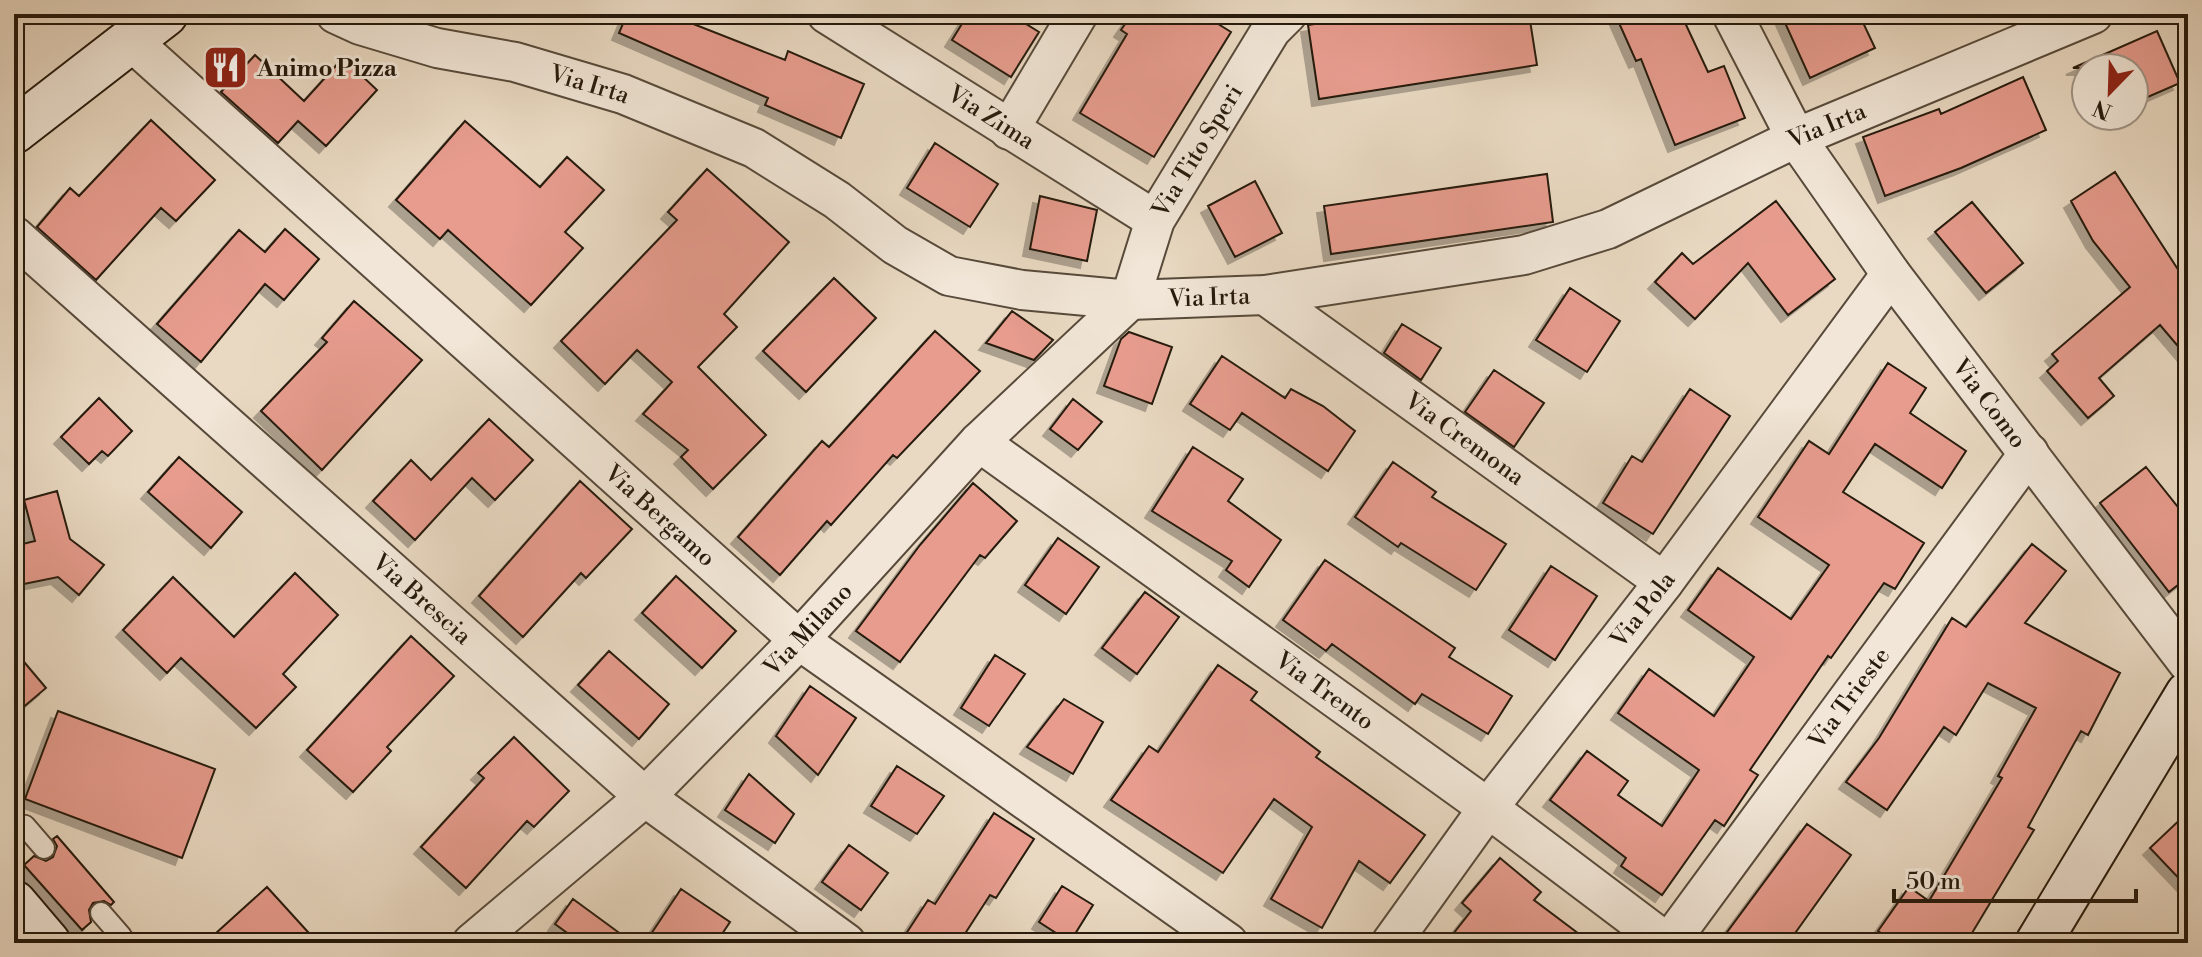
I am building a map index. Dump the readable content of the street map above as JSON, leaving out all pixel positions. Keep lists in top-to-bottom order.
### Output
{
  "streets": {
    "street": [
      "Via Irta",
      "Via Zima",
      "Via Tito Speri",
      "Via Como",
      "Via Cremona",
      "Via Bergamo",
      "Via Brescia",
      "Via Pola",
      "Via Milano",
      "Via Trento",
      "Via Trieste"
    ]
  },
  "crossings": [
    ["Via Irta", "Via Tito Speri"],
    ["Via Irta", "Via Como"],
    ["Via Irta", "Via Cremona"],
    ["Via Irta", "Via Milano"],
    ["Via Zima", "Via Tito Speri"],
    ["Via Tito Speri", "Via Milano"],
    ["Via Como", "Via Pola"],
    ["Via Como", "Via Trieste"],
    ["Via Cremona", "Via Pola"],
    ["Via Bergamo", "Via Milano"],
    ["Via Brescia", "Via Milano"],
    ["Via Pola", "Via Trento"],
    ["Via Milano", "Via Trento"],
    ["Via Trento", "Via Trieste"]
  ],
  "places": {
    "restaurant": ["Animo Pizza"]
  },
  "scale_bar": "50 m",
  "north": "bottom left"
}
